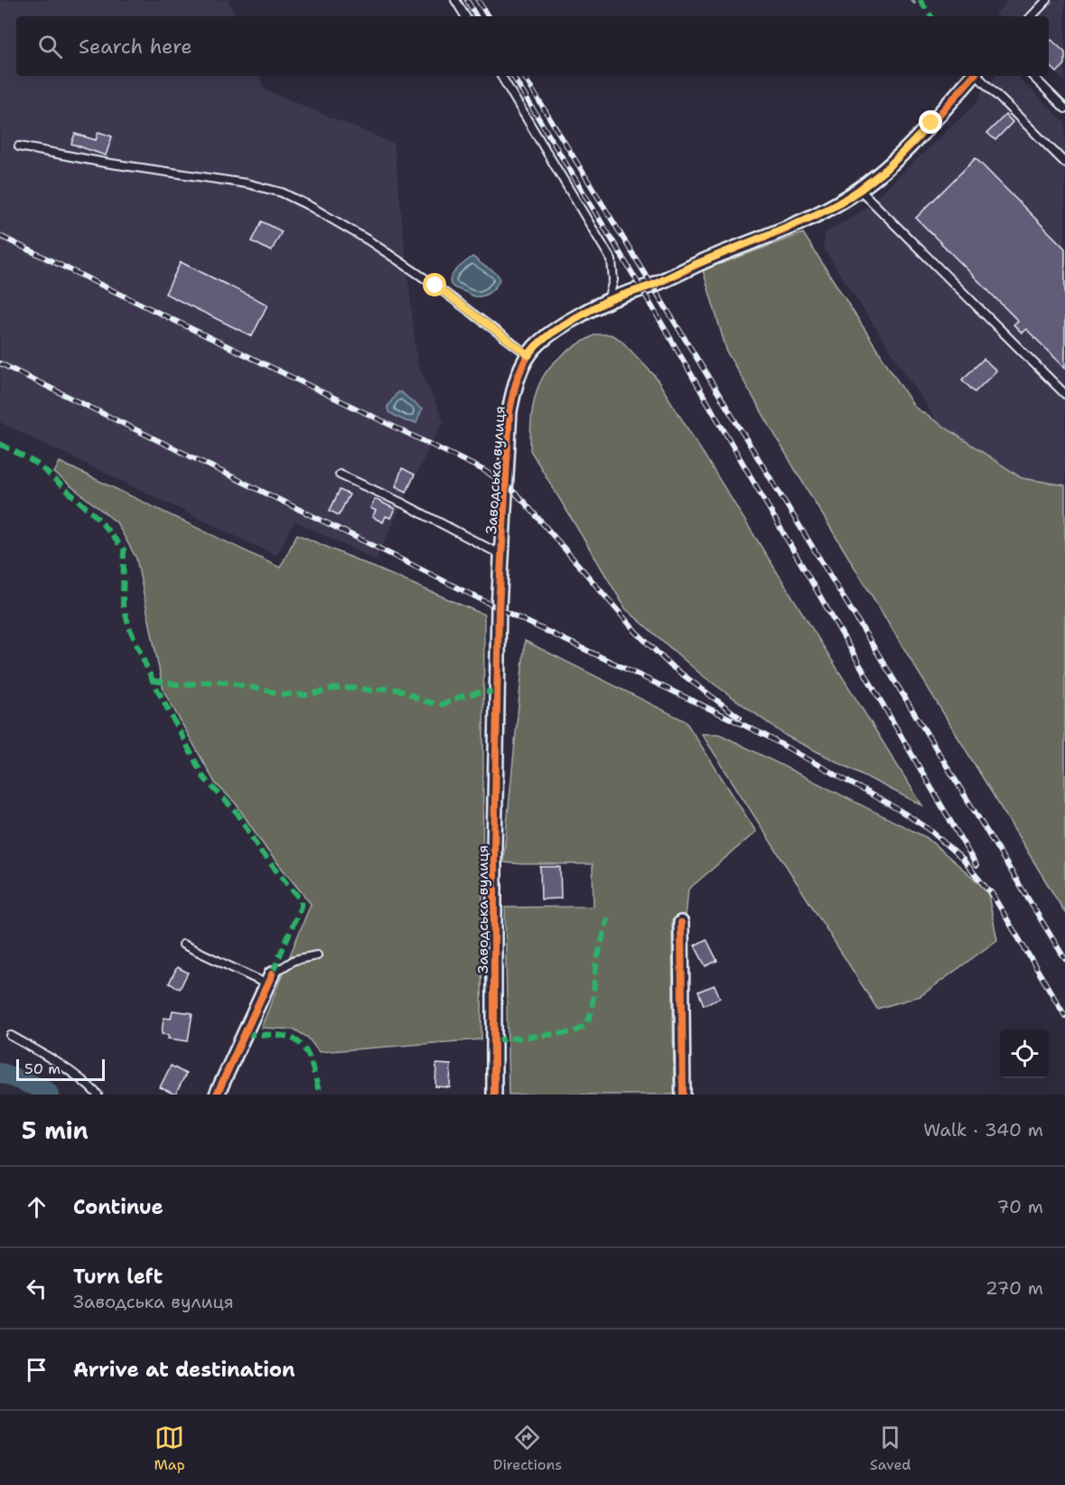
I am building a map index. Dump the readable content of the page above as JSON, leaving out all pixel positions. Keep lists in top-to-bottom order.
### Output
{
  "streets": {
    "street": ["Заводська вулиця"]
  },
  "scale_bar": "50 m",
  "page": {
    "search": "Search here",
    "scale": "50 m",
    "heading": ["5 min", "Walk · 340 m"],
    "list": [
      ["Continue", "70 m"],
      ["Turn left", "Заводська вулиця", "270 m"],
      "Arrive at destination"
    ],
    "nav": ["Map", "Directions", "Saved"]
  }
}
